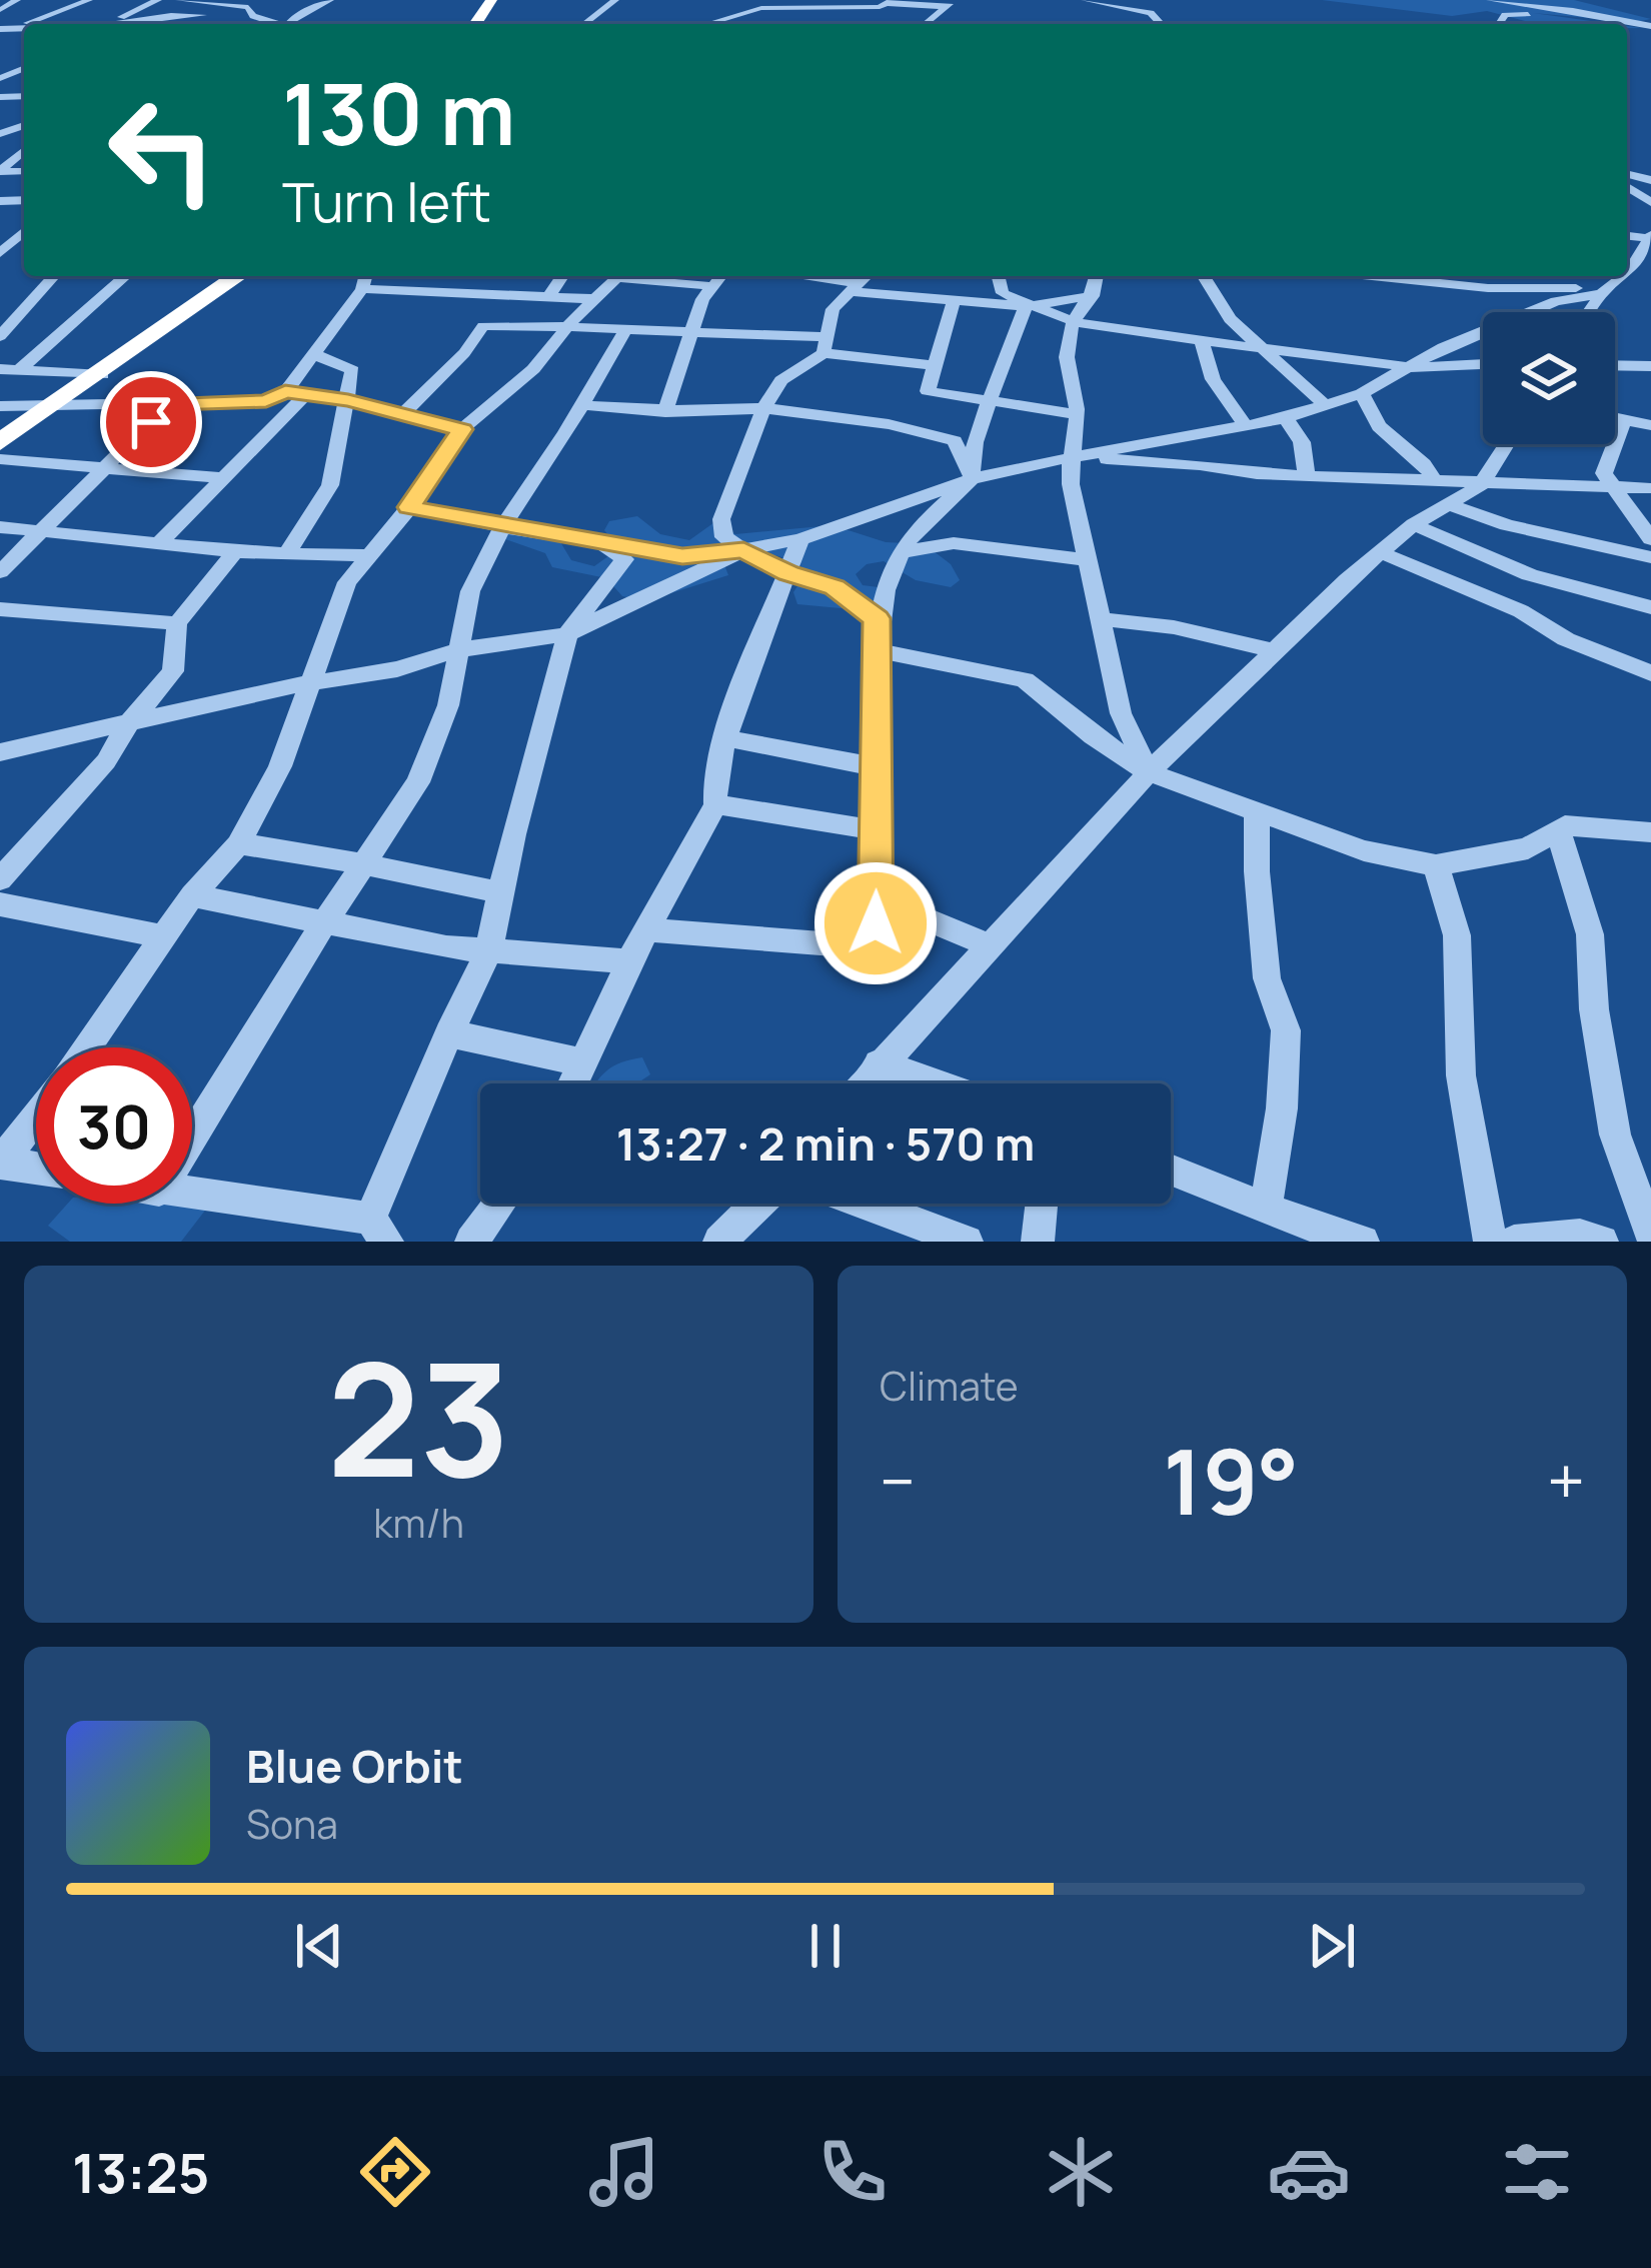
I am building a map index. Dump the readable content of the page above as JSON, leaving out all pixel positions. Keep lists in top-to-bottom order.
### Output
{
  "page": {
    "turn": ["130 m", "Turn left"],
    "limit": "30",
    "trip": "13:27 · 2 min · 570 m",
    "tile": [
      ["23", "km/h"],
      "Climate"
    ],
    "heat": ["−", "19°", "+"],
    "song": ["Blue Orbit", "Sona"],
    "tabs": "13:25"
  }
}
